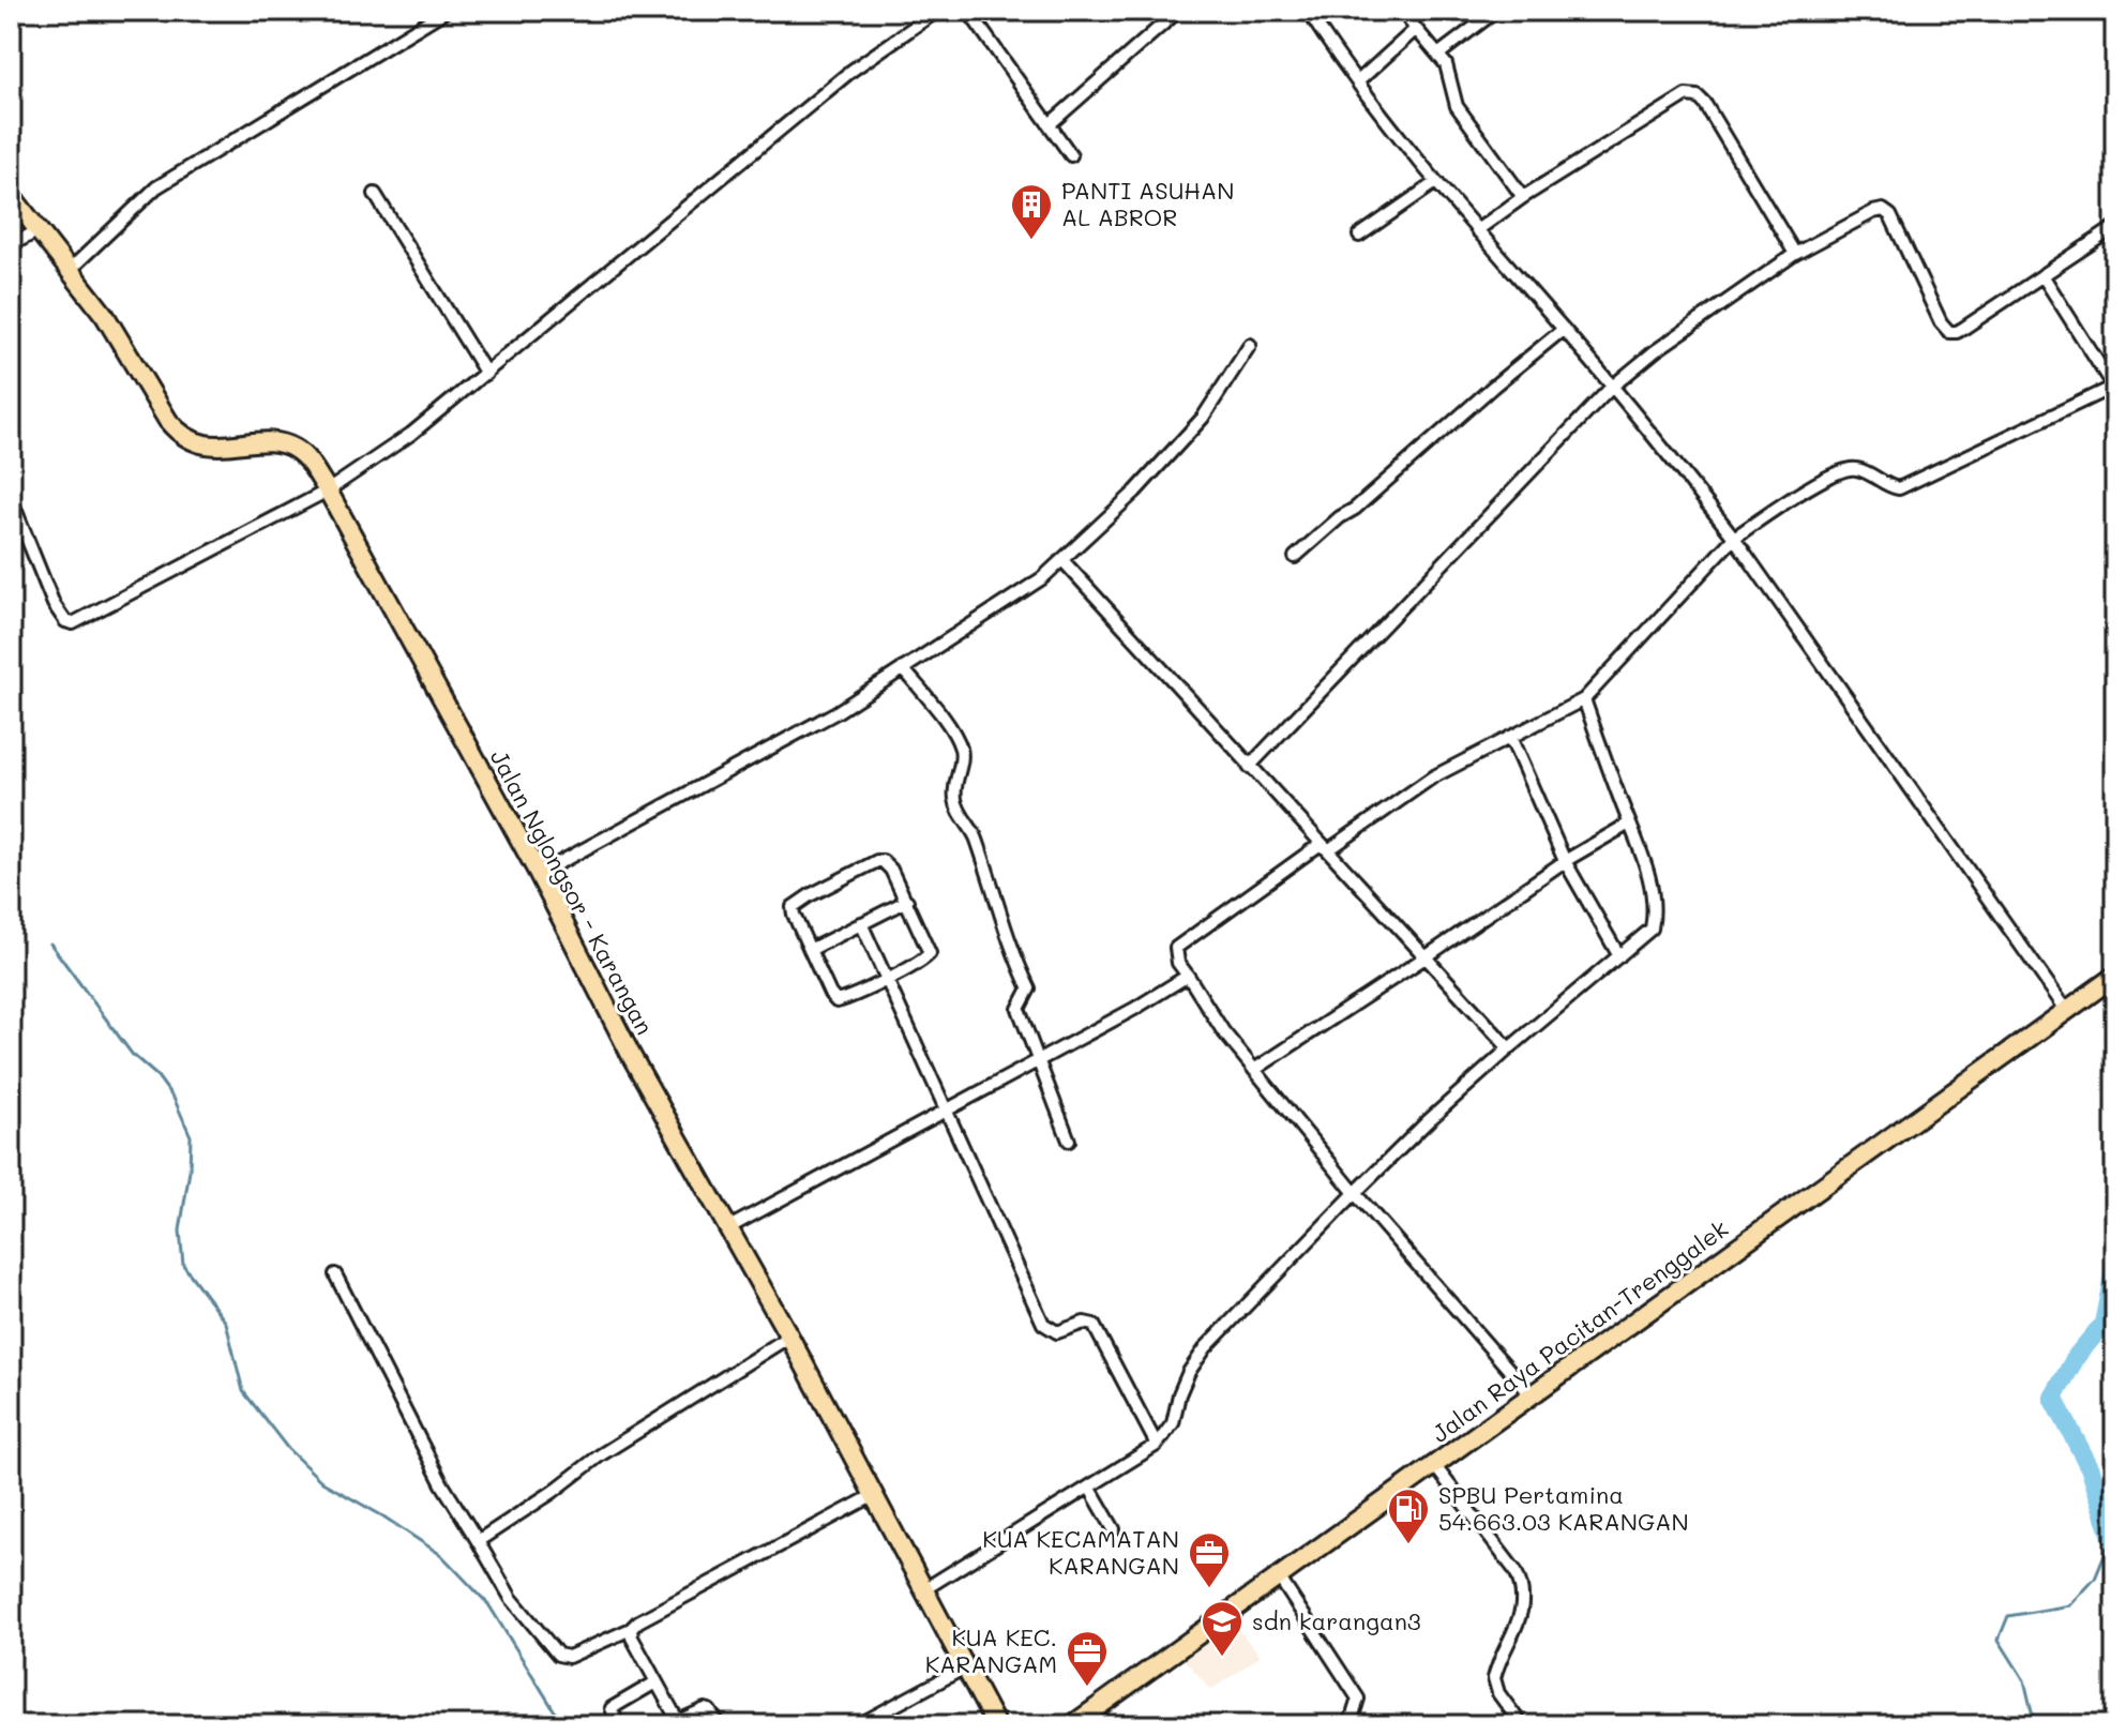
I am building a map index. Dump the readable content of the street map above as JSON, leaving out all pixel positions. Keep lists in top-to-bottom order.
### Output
{
  "streets": {
    "highway": ["Jalan Nglongsor - Karangan", "Jalan Raya Pacitan-Trenggalek"]
  },
  "places": {
    "building": ["PANTI ASUHAN AL ABROR"],
    "fuel station": ["SPBU Pertamina 54.663.03 KARANGAN"],
    "office": ["KUA KECAMATAN KARANGAN", "KUA KEC. KARANGAM"],
    "school or university": ["sdn karangan3"]
  }
}
